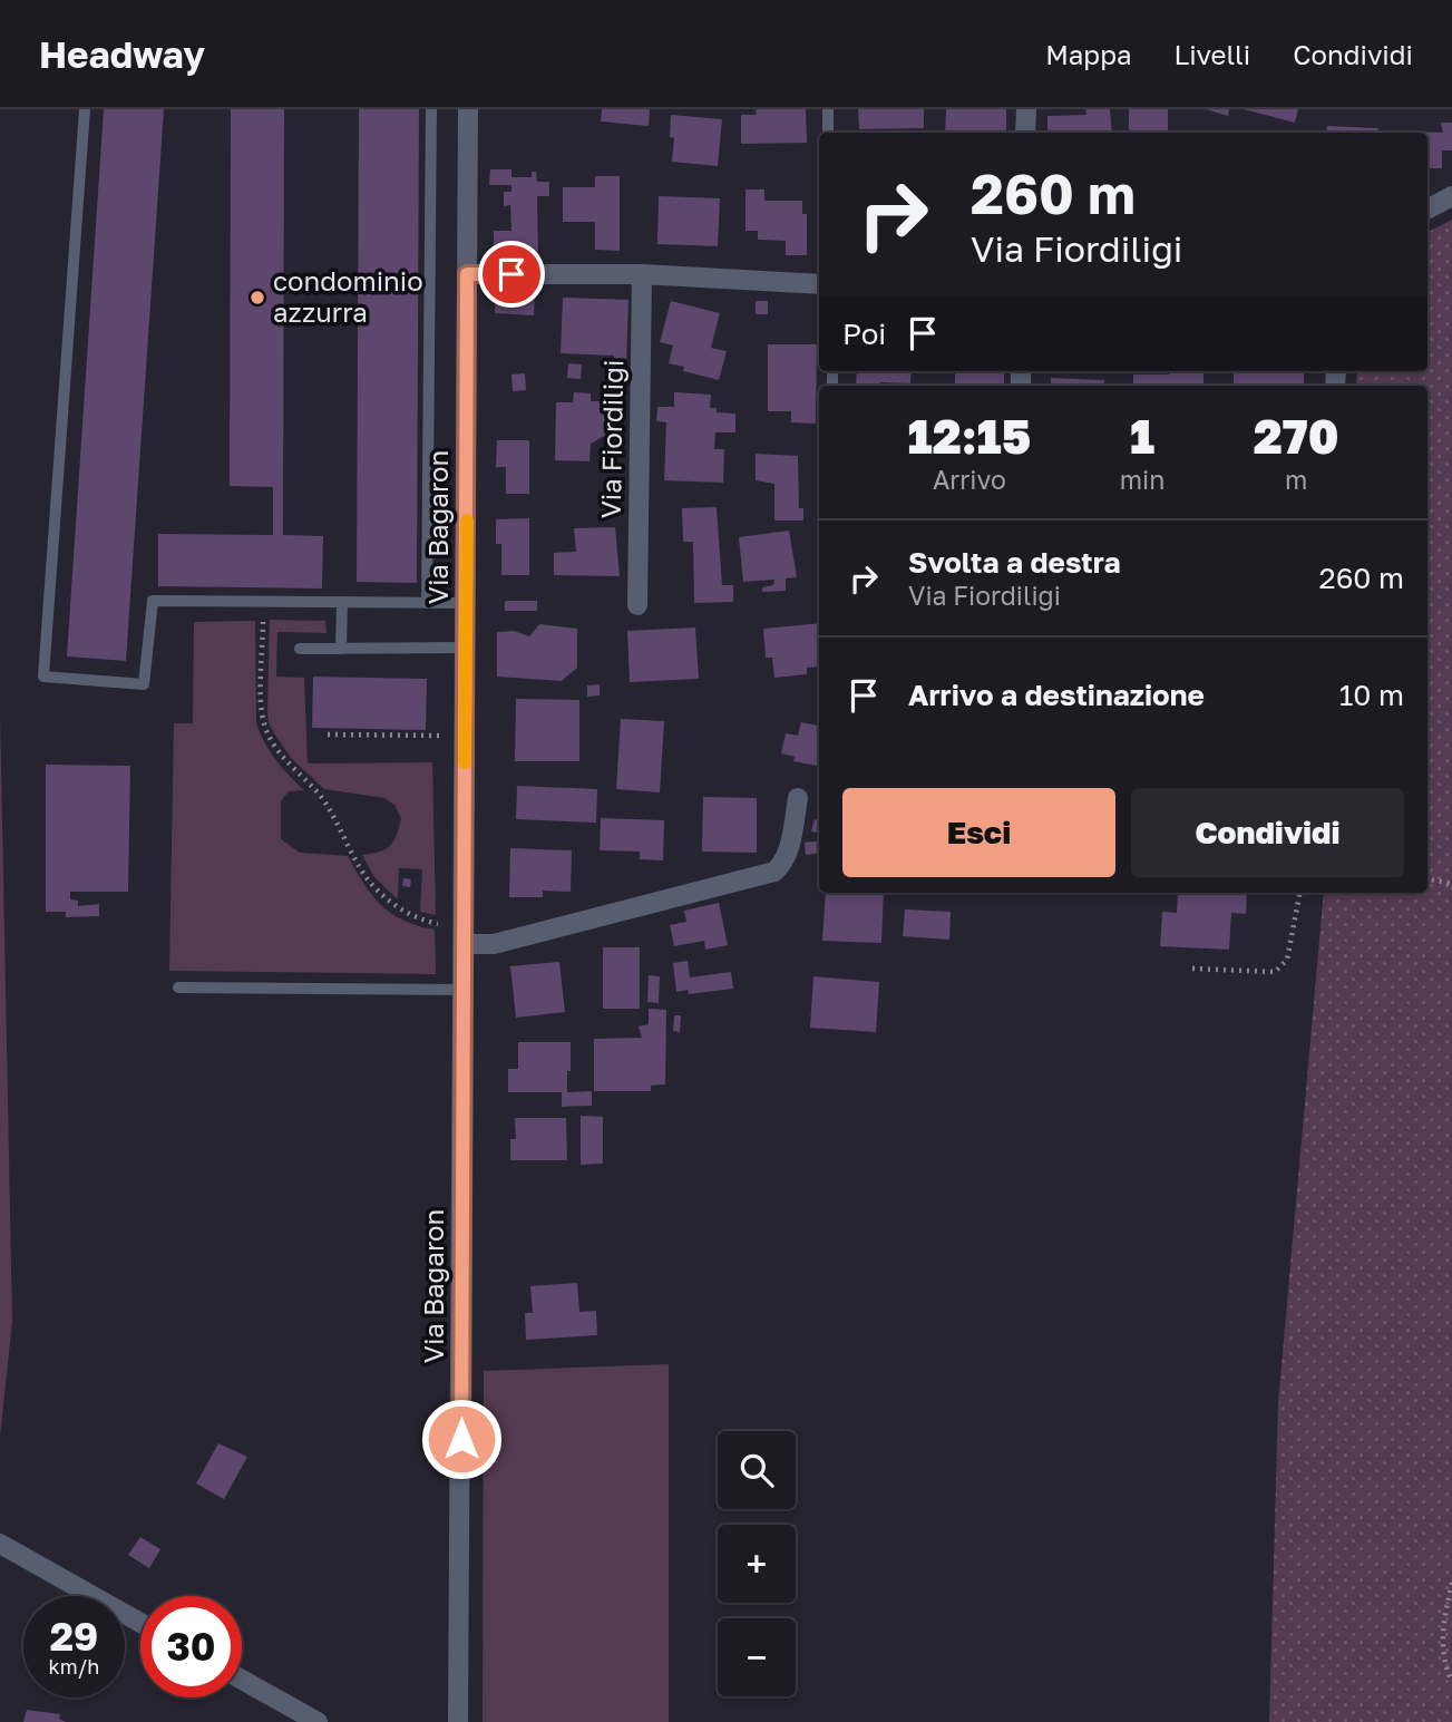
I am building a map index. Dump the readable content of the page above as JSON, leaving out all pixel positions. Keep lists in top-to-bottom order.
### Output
{
  "streets": {
    "street": ["Via Fiordiligi", "Via Bagaron"]
  },
  "places": ["condominio azzurra"],
  "page": {
    "header": "Headway",
    "nav": ["Mappa", "Livelli", "Condividi"],
    "turn": ["260 m", "Via Fiordiligi"],
    "then": "Poi",
    "eta": [
      "12:15",
      "Arrivo",
      "1",
      "min",
      "270",
      "m"
    ],
    "list": [
      {
        "name": "Svolta a destra",
        "note": "Via Fiordiligi",
        "value": "260 m"
      },
      {
        "name": "Arrivo a destinazione",
        "value": "10 m"
      }
    ],
    "buttons": ["Esci", "Condividi"],
    "map_buttons": ["+", "−"],
    "speed": "29 km/h",
    "limit": "30"
  }
}
